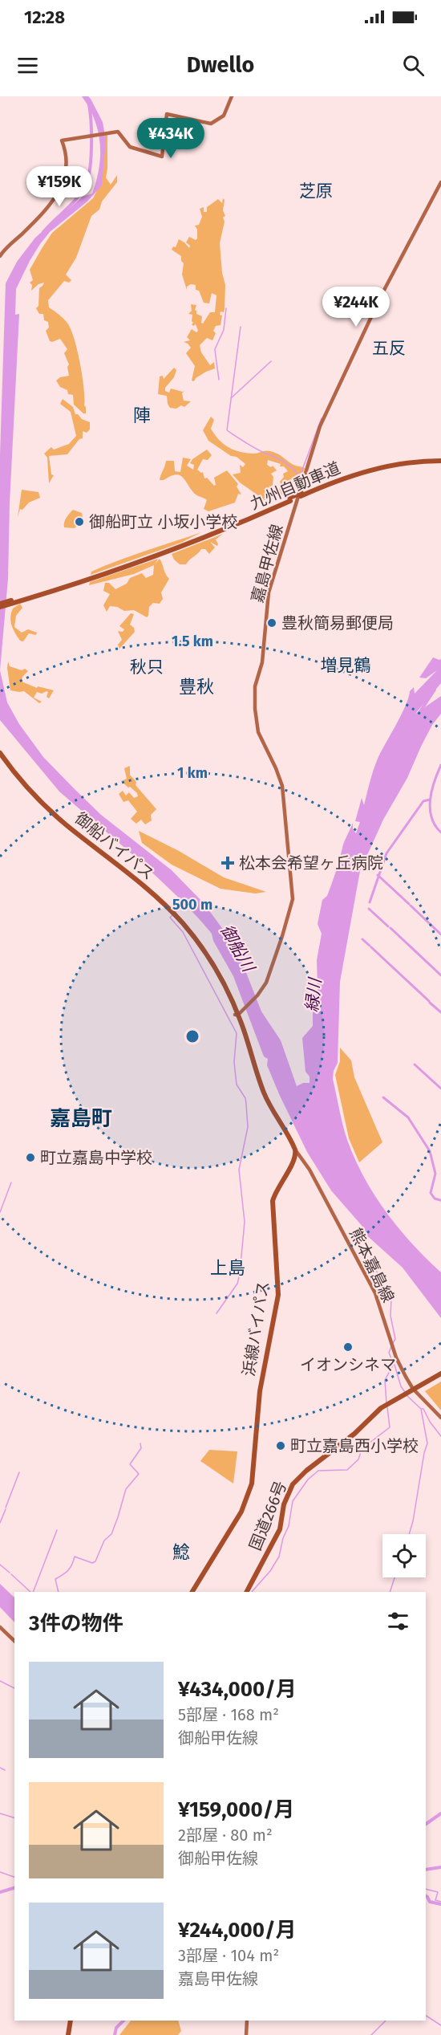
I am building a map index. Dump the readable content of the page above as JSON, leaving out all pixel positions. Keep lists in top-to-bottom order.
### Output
{
  "streets": {
    "highway": [
      "九州自動車道",
      "御船バイパス",
      "浜線バイパス",
      "国道266号"
    ],
    "main road": ["嘉島甲佐線", "熊本嘉島線"]
  },
  "crossings": [
    ["嘉島甲佐線", "御船バイパス"],
    ["熊本嘉島線", "浜線バイパス"],
    ["熊本嘉島線", "国道266号"]
  ],
  "districts": [
    "芝原",
    "五反",
    "陣",
    "増見鶴",
    "秋只",
    "豊秋",
    "嘉島町",
    "上島",
    "鯰"
  ],
  "water": ["御船川", "緑川"],
  "places": {
    "other": [
      "御船町立 小坂小学校",
      "豊秋簡易郵便局",
      "町立嘉島中学校",
      "イオンシネマ",
      "町立嘉島西小学校"
    ],
    "health": ["松本会希望ヶ丘病院"]
  },
  "page": {
    "status": "12:28",
    "header": "Dwello",
    "price": ["¥434K", "¥159K", "¥244K"],
    "heading": "3件の物件",
    "list": [
      {
        "name": "¥434,000/月",
        "note": "5部屋 · 168 m² · 御船甲佐線"
      },
      {
        "name": "¥159,000/月",
        "note": "2部屋 · 80 m² · 御船甲佐線"
      },
      {
        "name": "¥244,000/月",
        "note": "3部屋 · 104 m² · 嘉島甲佐線"
      }
    ]
  },
  "rings": ["1.5 km", "1 km", "500 m"]
}
